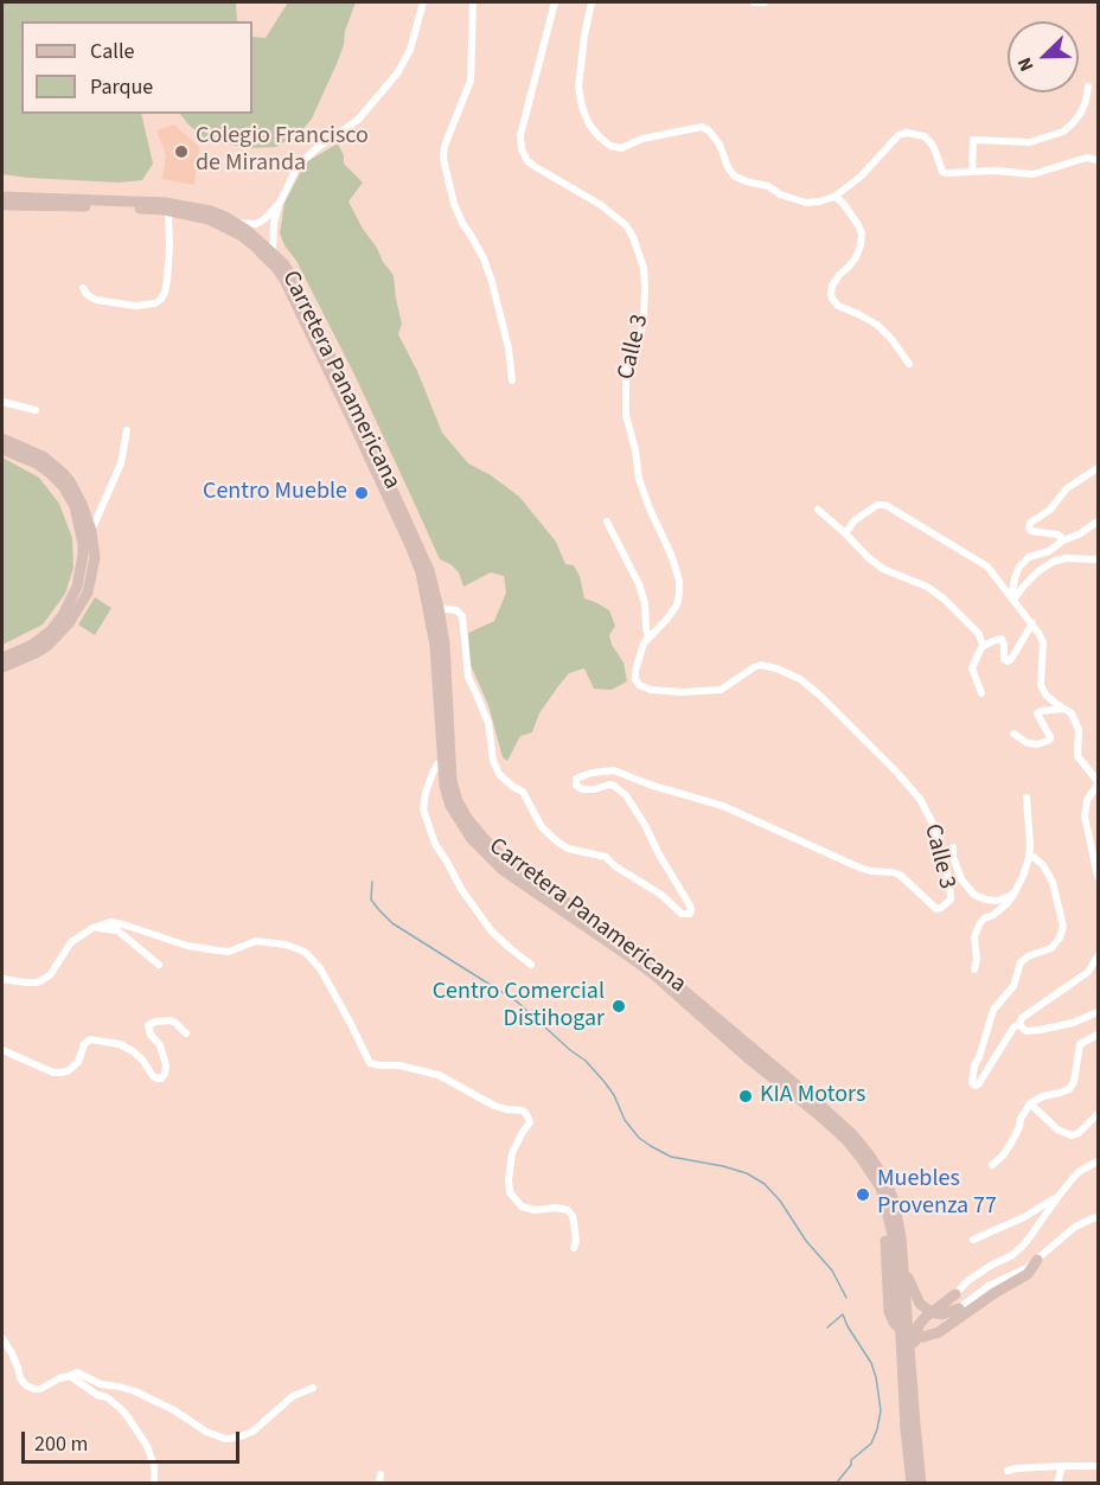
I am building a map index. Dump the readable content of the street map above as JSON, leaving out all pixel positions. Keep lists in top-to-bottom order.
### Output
{
  "streets": {
    "main road": ["Carretera Panamericana"],
    "street": ["Calle 3"]
  },
  "crossings": [
    ["Calle 3", "Carretera Panamericana"]
  ],
  "places": [
    "Colegio Francisco de Miranda",
    "Centro Mueble",
    "Centro Comercial Distihogar",
    "KIA Motors",
    "Muebles Provenza 77"
  ],
  "legend": ["Calle", "Parque"],
  "scale_bar": "200 m",
  "north": "bottom left"
}
